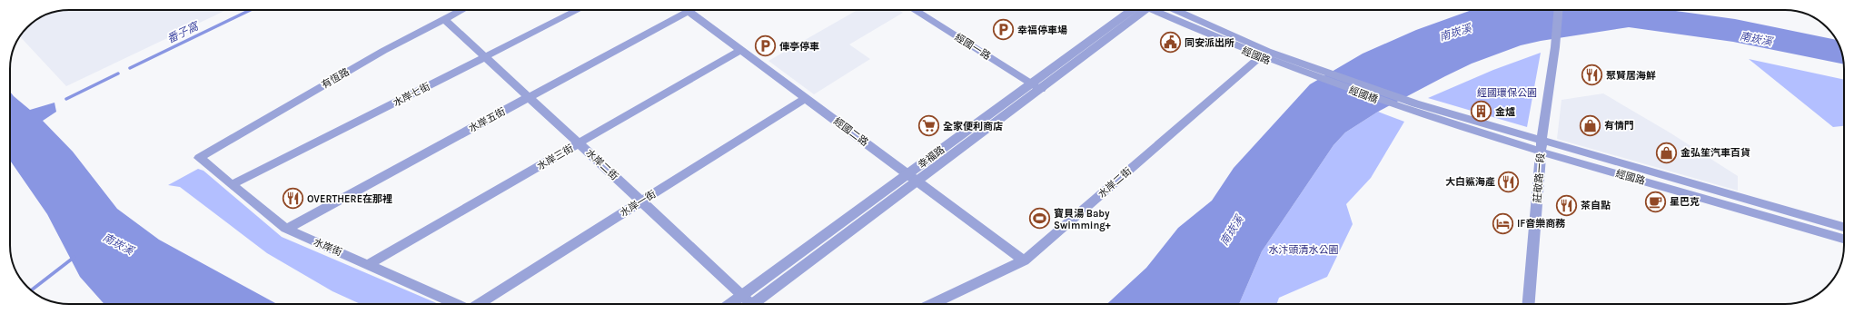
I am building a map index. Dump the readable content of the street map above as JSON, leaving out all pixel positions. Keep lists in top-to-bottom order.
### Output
{
  "streets": {
    "street": [
      "經國一路",
      "經國路",
      "有恆路",
      "水岸七街",
      "經國橋",
      "水岸五街",
      "經國二路",
      "水岸三街",
      "幸福路",
      "水岸二街",
      "莊敬路一段",
      "水岸一街",
      "水岸街"
    ]
  },
  "crossings": [
    ["經國一路", "幸福路"],
    ["經國路", "經國橋"],
    ["經國路", "水岸二街"],
    ["經國路", "莊敬路一段"],
    ["有恆路", "水岸二街"],
    ["有恆路", "水岸街"],
    ["水岸七街", "水岸二街"],
    ["水岸七街", "水岸街"],
    ["水岸五街", "經國二路"],
    ["水岸五街", "水岸二街"],
    ["水岸五街", "水岸街"],
    ["經國二路", "水岸三街"],
    ["經國二路", "幸福路"],
    ["經國二路", "水岸二街"],
    ["經國二路", "水岸一街"],
    ["水岸三街", "水岸二街"],
    ["水岸三街", "水岸街"],
    ["幸福路", "水岸二街"],
    ["水岸二街", "水岸一街"]
  ],
  "water": ["番子窩", "南崁溪"],
  "parks": ["經國環保公園", "水汴頭清水公園"],
  "places": {
    "parking": ["幸福停車場", "俥亭停車"],
    "public building": ["同安派出所"],
    "restaurant": [
      "聚賢居海鮮",
      "大白鯊海產",
      "OVERTHERE在那裡",
      "茶自點"
    ],
    "building": ["金爐"],
    "shop": ["有情門", "金弘笙汽車百貨"],
    "supermarket": ["全家便利商店"],
    "cafe": ["星巴克"],
    "sports": ["寶貝湯 Baby Swimming+"],
    "hotel": ["IF音樂商務"]
  }
}
